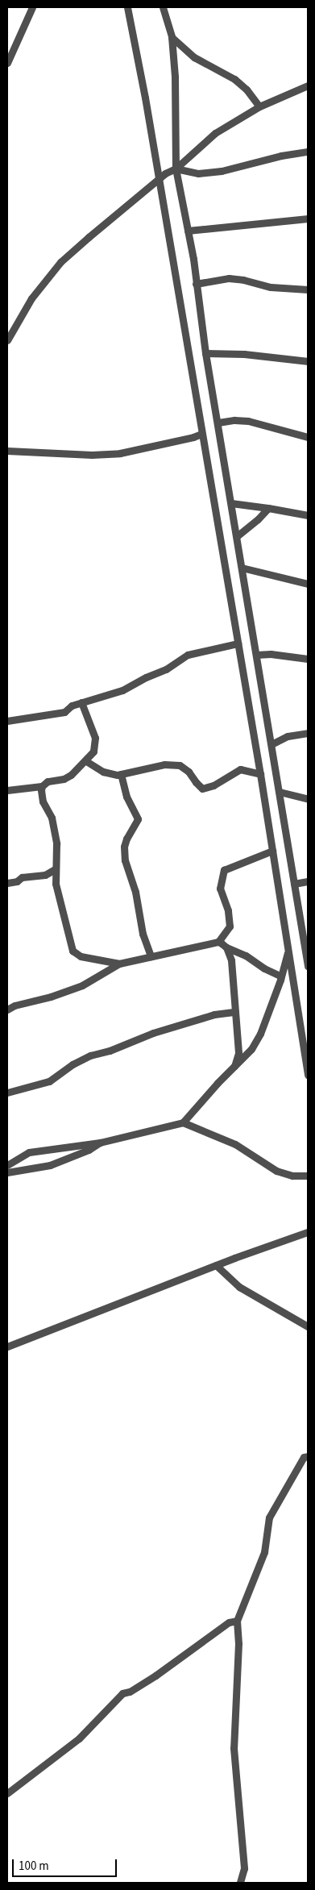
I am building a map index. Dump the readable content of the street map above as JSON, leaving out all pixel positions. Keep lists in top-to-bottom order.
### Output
{
  "scale_bar": "100 m"
}
